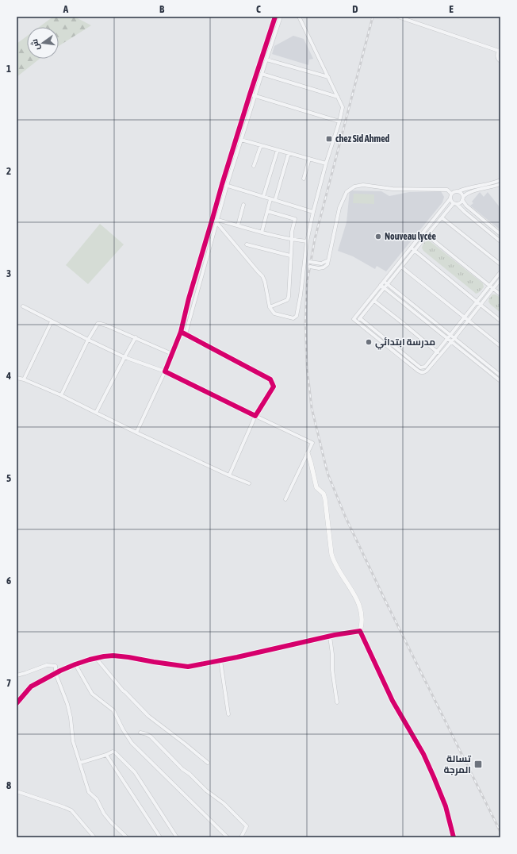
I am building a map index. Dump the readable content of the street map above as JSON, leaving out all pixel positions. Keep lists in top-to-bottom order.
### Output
{
  "places": {
    "transit": ["chez Sid Ahmed", "تسالة المرجة"],
    "other": ["Nouveau lycée", "مدرسة ابتدائي"]
  },
  "north": "left",
  "grid": {
    "columns": [
      "A",
      "B",
      "C",
      "D",
      "E"
    ],
    "rows": [
      "1",
      "2",
      "3",
      "4",
      "5",
      "6",
      "7",
      "8"
    ]
  }
}
